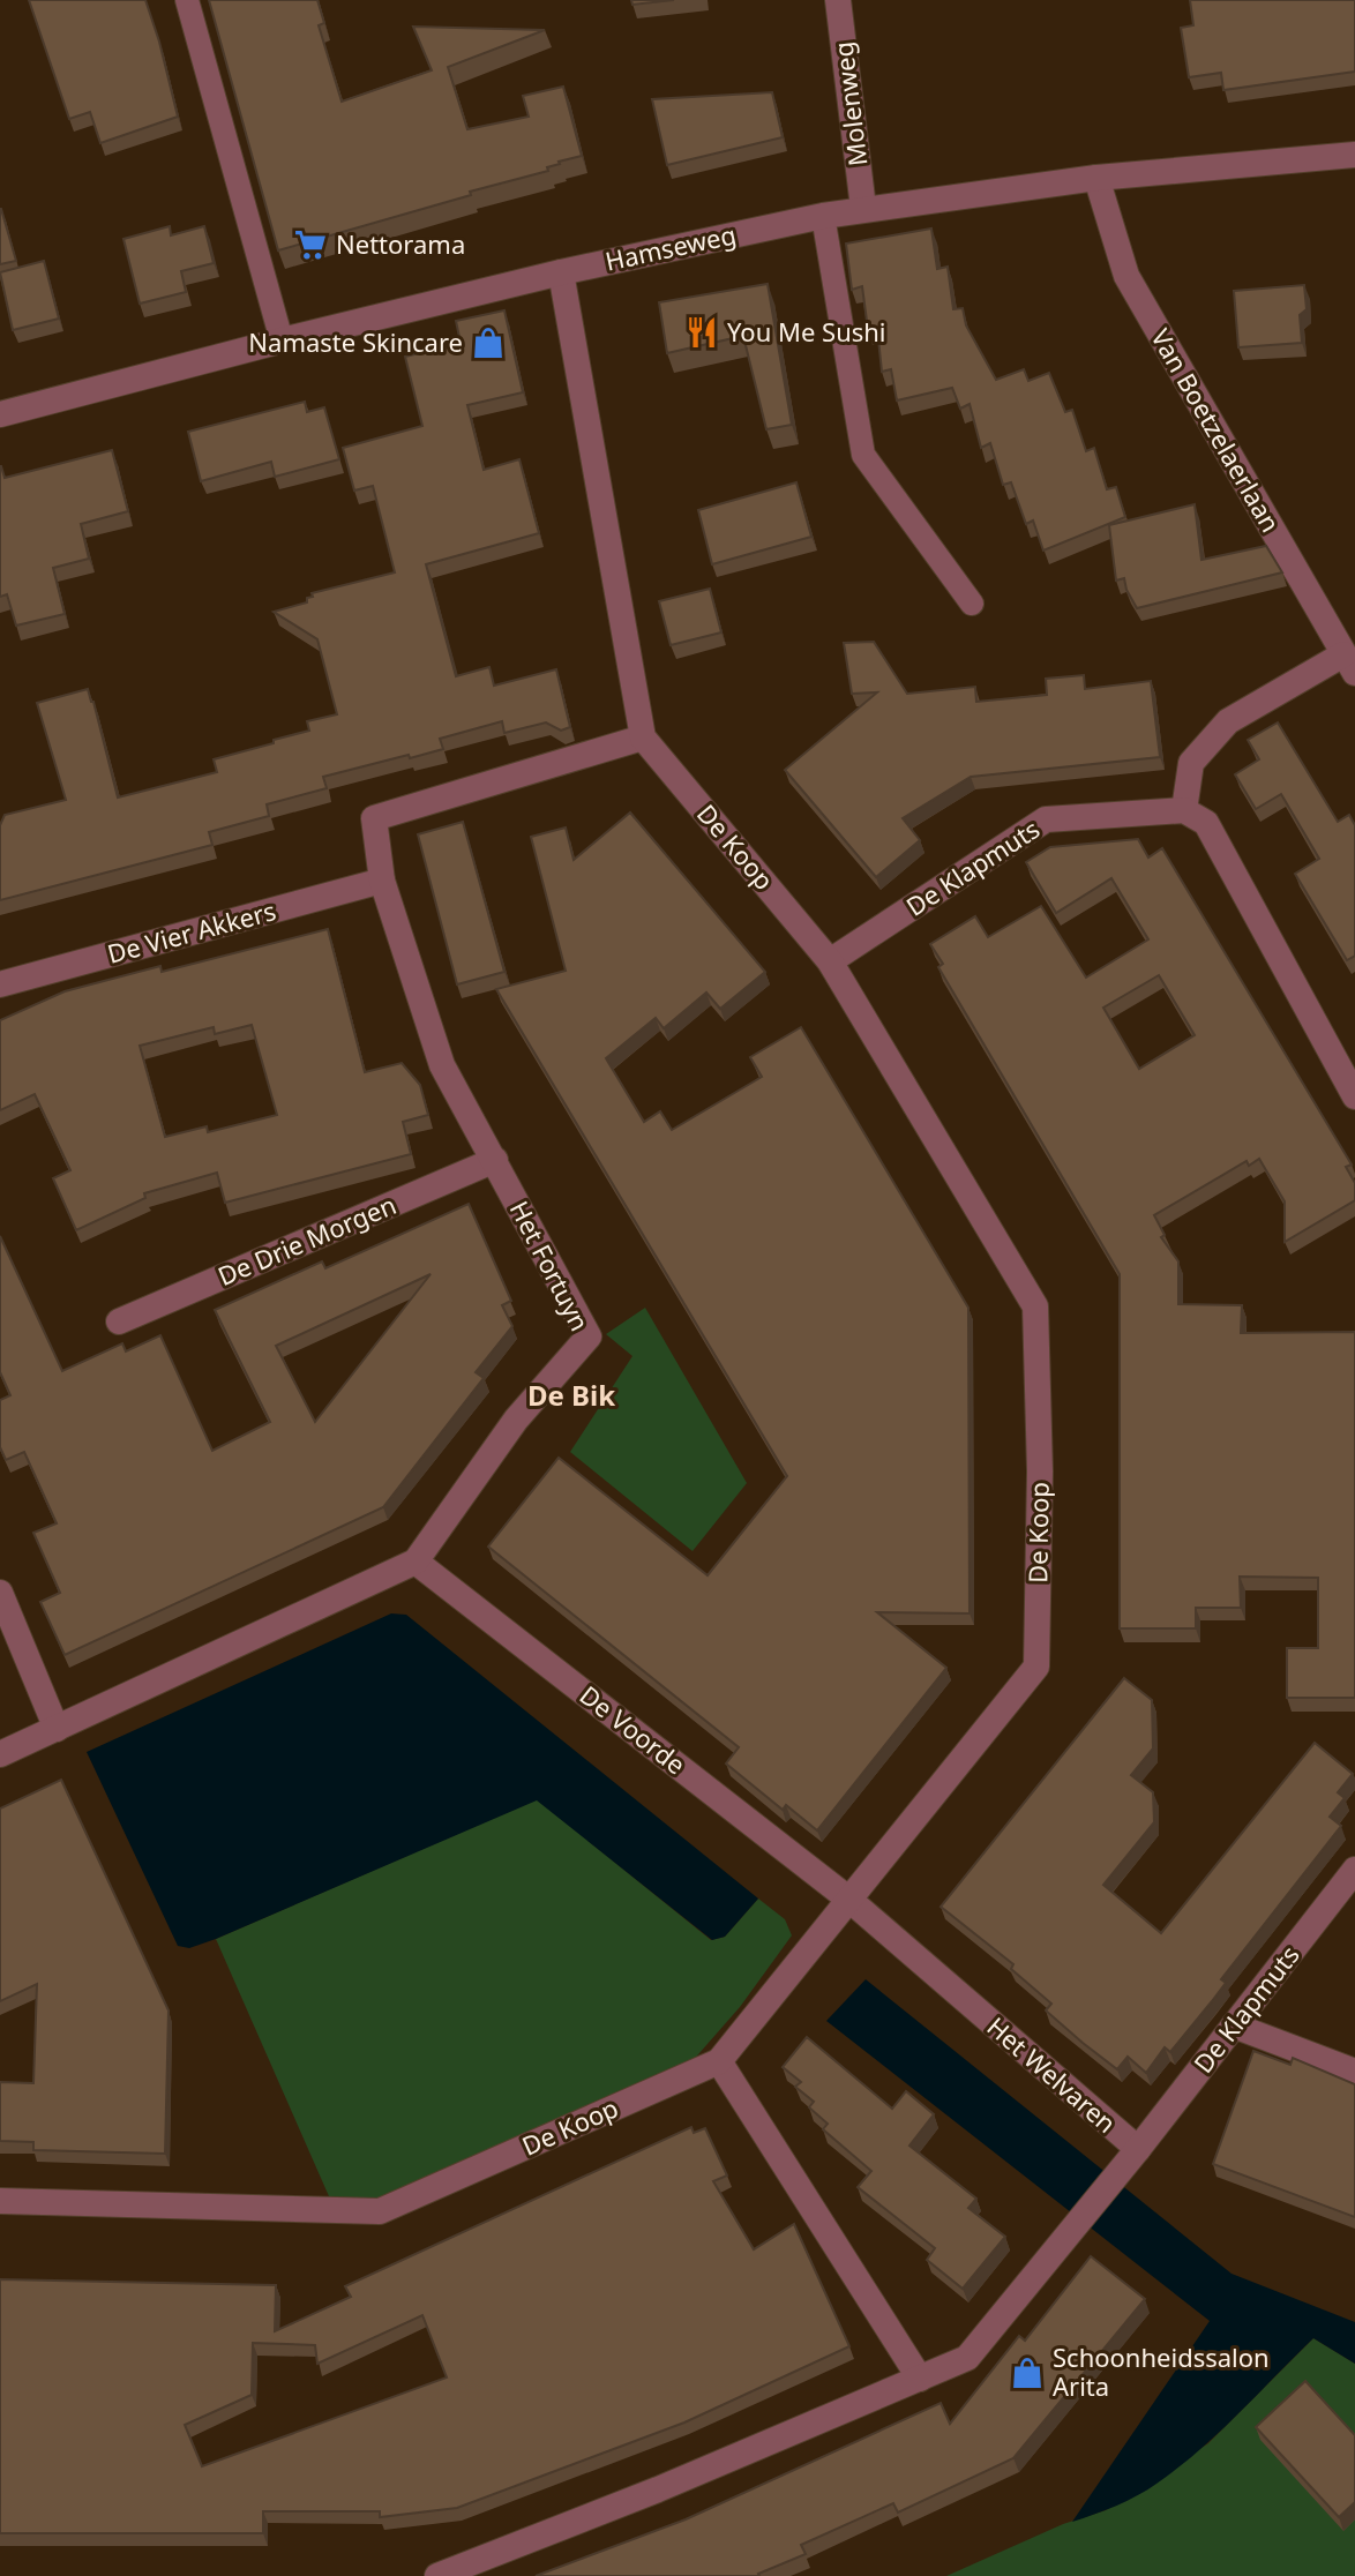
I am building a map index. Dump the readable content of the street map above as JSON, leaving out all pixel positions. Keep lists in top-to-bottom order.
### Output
{
  "streets": {
    "street": [
      "Molenweg",
      "Hamseweg",
      "Van Boetzelaerlaan",
      "De Koop",
      "De Klapmuts",
      "De Vier Akkers",
      "De Drie Morgen",
      "Het Fortuyn",
      "De Voorde",
      "Het Welvaren"
    ]
  },
  "crossings": [
    ["Molenweg", "Hamseweg"],
    ["Hamseweg", "Van Boetzelaerlaan"],
    ["Hamseweg", "De Koop"],
    ["De Koop", "De Klapmuts"],
    ["De Koop", "Het Fortuyn"],
    ["De Koop", "De Voorde"],
    ["De Koop", "Het Welvaren"],
    ["De Klapmuts", "Het Welvaren"],
    ["De Vier Akkers", "Het Fortuyn"],
    ["De Drie Morgen", "Het Fortuyn"],
    ["Het Fortuyn", "De Voorde"],
    ["De Voorde", "Het Welvaren"]
  ],
  "districts": ["De Bik"],
  "places": {
    "supermarket": ["Nettorama"],
    "restaurant": ["You Me Sushi"],
    "shop": ["Namaste Skincare", "Schoonheidssalon Arita"]
  }
}
